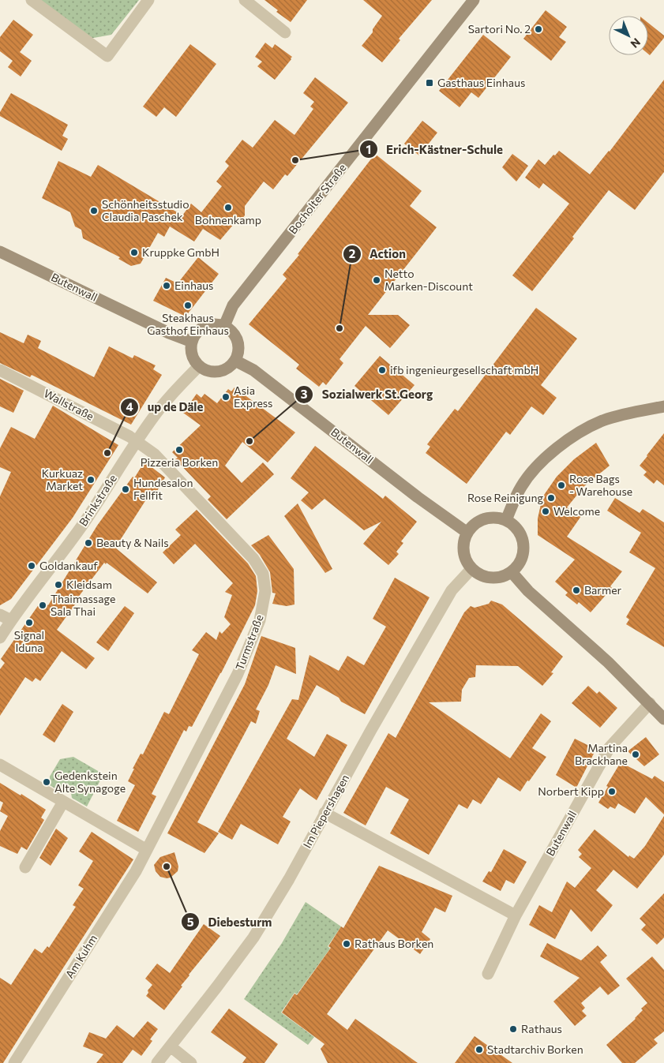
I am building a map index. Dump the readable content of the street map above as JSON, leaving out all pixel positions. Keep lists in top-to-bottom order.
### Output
{
  "streets": {
    "main road": ["Bocholter Straße", "Butenwall"],
    "street": [
      "Wallstraße",
      "Brinkstraße",
      "Turmstraße",
      "Im Piepershagen",
      "Am Kuhm"
    ]
  },
  "crossings": [
    ["Bocholter Straße", "Butenwall"],
    ["Bocholter Straße", "Brinkstraße"],
    ["Butenwall", "Brinkstraße"],
    ["Butenwall", "Im Piepershagen"],
    ["Wallstraße", "Brinkstraße"],
    ["Wallstraße", "Turmstraße"],
    ["Brinkstraße", "Turmstraße"],
    ["Turmstraße", "Am Kuhm"]
  ],
  "places": {
    "other": [
      "Sartori No. 2",
      "Erich-Kästner-Schule",
      "Bohnenkamp",
      "Schönheitsstudio Claudia Paschek",
      "Kruppke GmbH",
      "Netto Marken-Discount",
      "Einhaus",
      "Steakhaus Gasthof Einhaus",
      "Action",
      "ifb ingenieurgesellschaft mbH",
      "Asia Express",
      "Sozialwerk St.Georg",
      "Pizzeria Borken",
      "up de Däle",
      "Kurkuaz Market",
      "Rose Bags - Warehouse",
      "Hundesalon Fellfit",
      "Rose Reinigung",
      "Welcome",
      "Beauty & Nails",
      "Goldankauf",
      "Kleidsam",
      "Barmer",
      "Thaimassage Sala Thai",
      "Signal Iduna",
      "Martina Brackhane",
      "Gedenkstein Alte Synagoge",
      "Norbert Kipp",
      "Diebesturm",
      "Rathaus Borken",
      "Rathaus",
      "Stadtarchiv Borken"
    ],
    "transit": ["Gasthaus Einhaus"]
  },
  "north": "bottom right"
}
